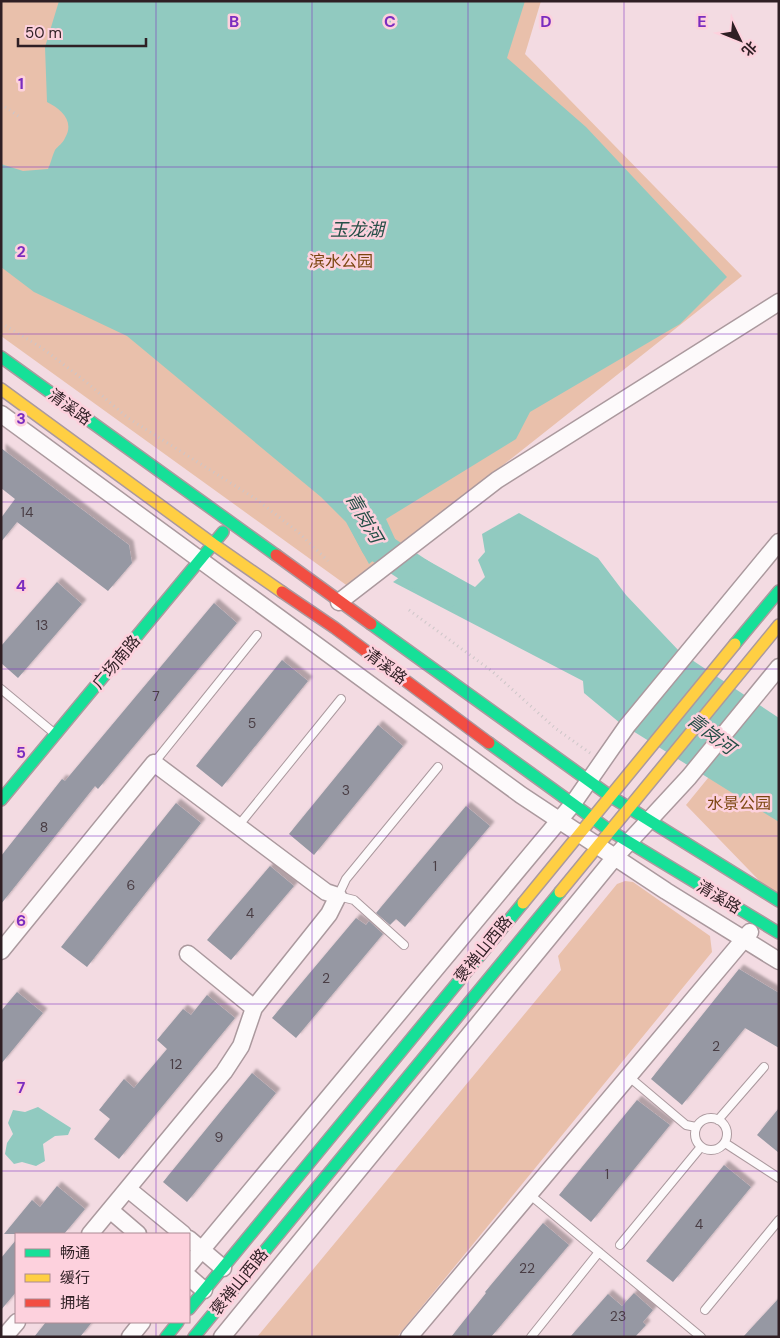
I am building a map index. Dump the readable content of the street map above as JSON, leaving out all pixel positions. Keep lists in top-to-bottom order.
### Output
{
  "streets": {
    "main road": ["清溪路", "广场南路", "褒禅山西路"]
  },
  "crossings": [
    ["清溪路", "广场南路"],
    ["清溪路", "褒禅山西路"]
  ],
  "water": ["玉龙湖", "青岗河"],
  "parks": ["滨水公园", "水景公园"],
  "house_numbers": [
    "14",
    "13",
    "7",
    "5",
    "3",
    "8",
    "1",
    "6",
    "4",
    "2",
    "2",
    "12",
    "9",
    "1",
    "4",
    "22",
    "23"
  ],
  "legend": ["畅通", "缓行", "拥堵"],
  "scale_bar": "50 m",
  "north": "bottom right",
  "grid": {
    "columns": [
      "B",
      "C",
      "D",
      "E"
    ],
    "rows": [
      "1",
      "2",
      "3",
      "4",
      "5",
      "6",
      "7"
    ]
  }
}
